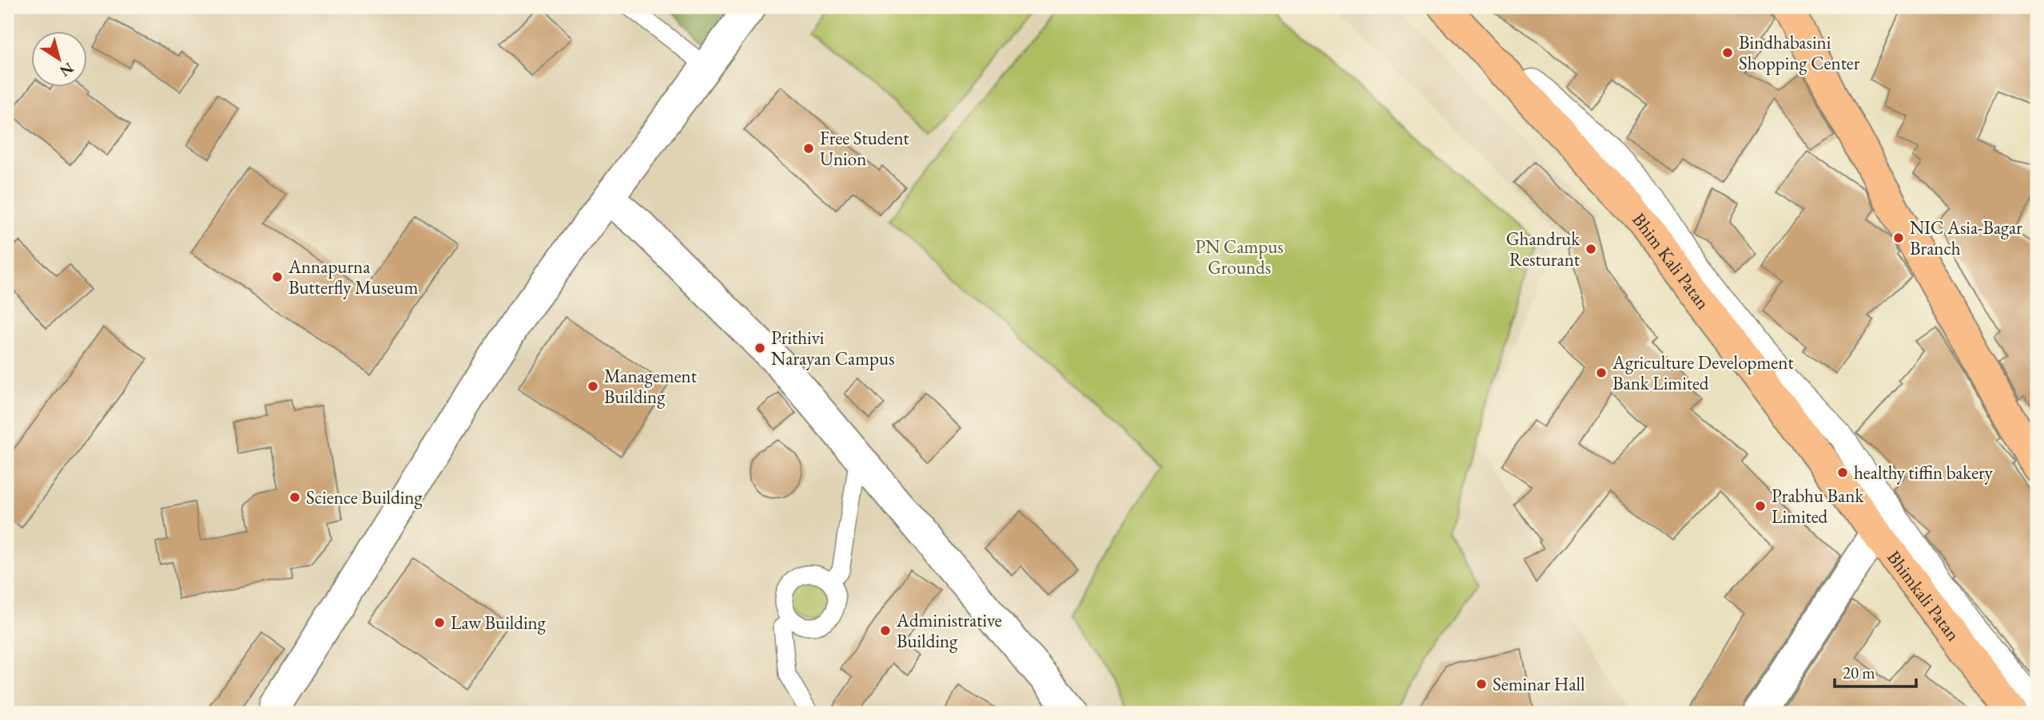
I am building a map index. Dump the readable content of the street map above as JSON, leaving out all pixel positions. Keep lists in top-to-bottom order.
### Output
{
  "streets": {
    "main road": ["Bhim Kali Patan", "Bhimkali Patan"]
  },
  "crossings": [
    ["Bhim Kali Patan", "Bhimkali Patan"]
  ],
  "parks": ["PN Campus Grounds"],
  "places": [
    "Bindhabasini Shopping Center",
    "Free Student Union",
    "NIC Asia-Bagar Branch",
    "Ghandruk Resturant",
    "Annapurna Butterfly Museum",
    "Prithivi Narayan Campus",
    "Agriculture Development Bank Limited",
    "Management Building",
    "healthy tiffin bakery",
    "Science Building",
    "Prabhu Bank Limited",
    "Law Building",
    "Administrative Building",
    "Seminar Hall"
  ],
  "scale_bar": "20 m",
  "north": "bottom right"
}
